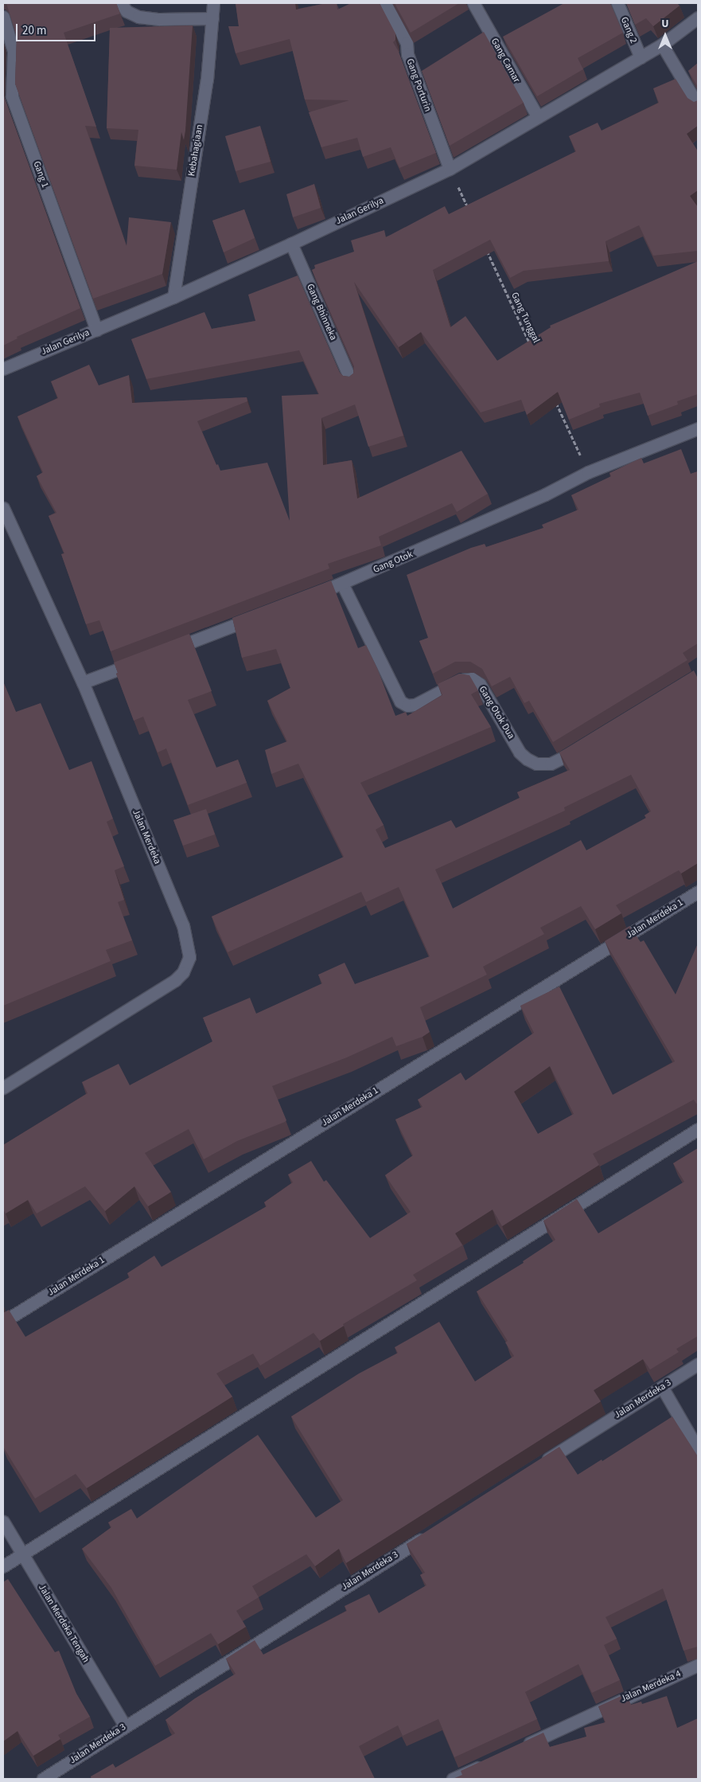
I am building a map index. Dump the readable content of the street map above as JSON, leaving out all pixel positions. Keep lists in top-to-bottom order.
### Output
{
  "streets": {
    "street": [
      "Gang 2",
      "Gang Camar",
      "Gang Porturin",
      "Kebahagiaan",
      "Gang 1",
      "Jalan Gerilya",
      "Gang Bhinneka",
      "Gang Otok",
      "Gang Otok Dua",
      "Jalan Merdeka",
      "Jalan Merdeka 1",
      "Jalan Merdeka 3",
      "Jalan Merdeka Tengah",
      "Jalan Merdeka 4"
    ],
    "path": ["Gang Tunggal"]
  },
  "crossings": [
    ["Gang 2", "Jalan Gerilya"],
    ["Gang Camar", "Jalan Gerilya"],
    ["Gang Porturin", "Jalan Gerilya"],
    ["Kebahagiaan", "Jalan Gerilya"],
    ["Gang 1", "Jalan Gerilya"],
    ["Jalan Gerilya", "Gang Bhinneka"],
    ["Gang Otok", "Gang Otok Dua"],
    ["Jalan Merdeka 3", "Jalan Merdeka Tengah"]
  ],
  "scale_bar": "20 m",
  "north": "top"
}
